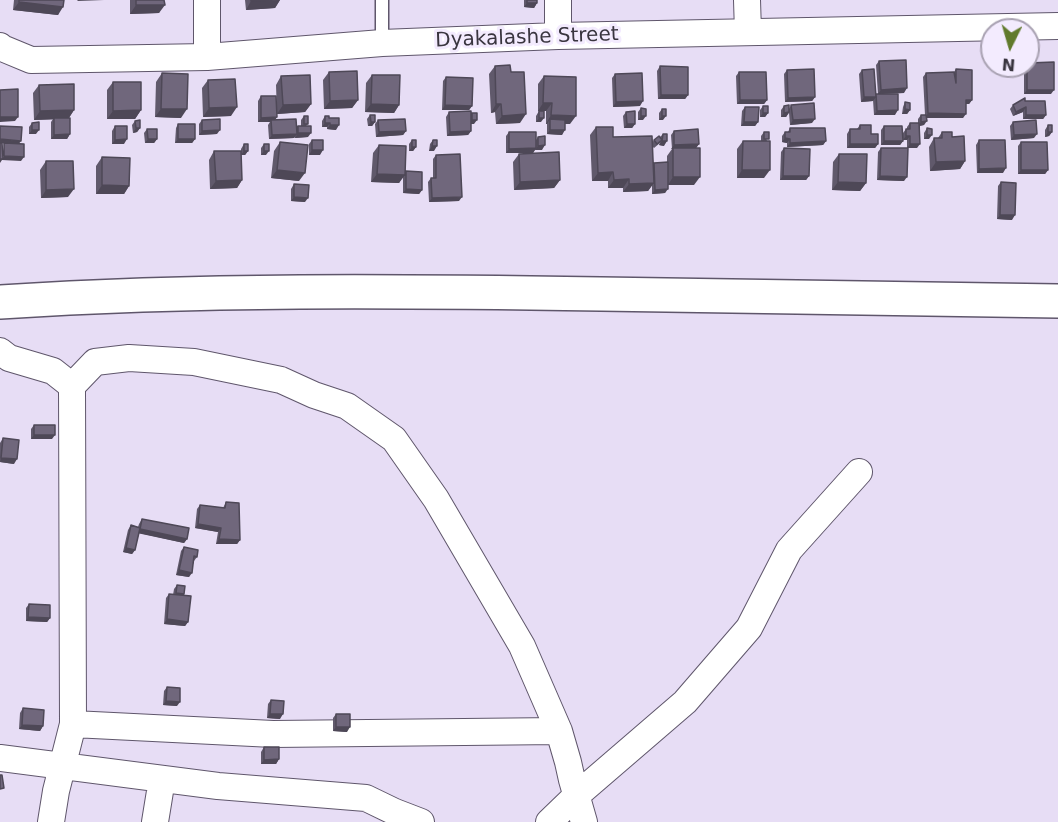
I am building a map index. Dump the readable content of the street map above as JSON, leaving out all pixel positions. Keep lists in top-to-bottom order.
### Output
{
  "streets": {
    "street": ["Dyakalashe Street"]
  },
  "north": "bottom"
}
